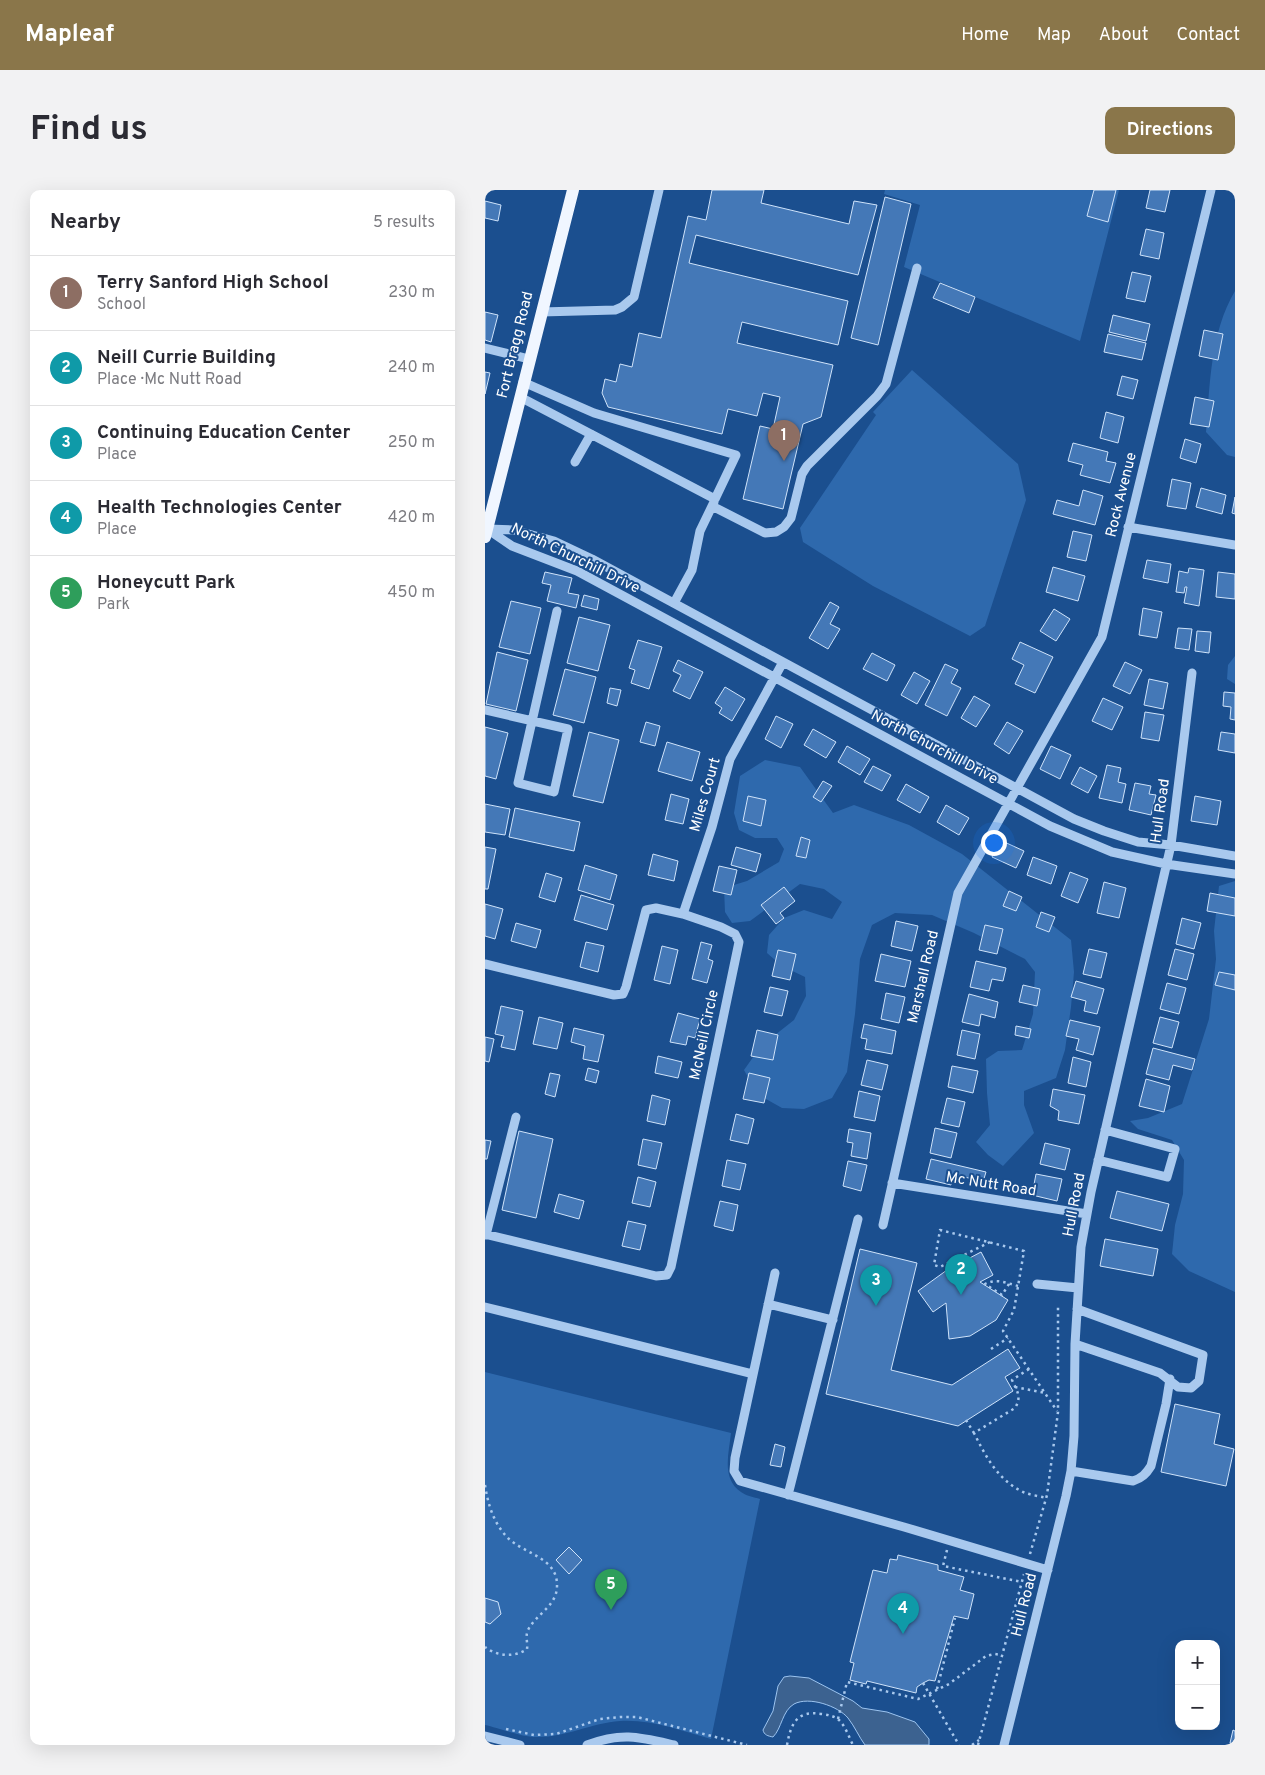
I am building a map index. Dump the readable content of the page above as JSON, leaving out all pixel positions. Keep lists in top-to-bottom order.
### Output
{
  "streets": {
    "main road": ["Fort Bragg Road"],
    "street": [
      "Rock Avenue",
      "North Churchill Drive",
      "Miles Court",
      "Hull Road",
      "Marshall Road",
      "McNeill Circle",
      "Mc Nutt Road"
    ]
  },
  "crossings": [
    ["Fort Bragg Road", "North Churchill Drive"],
    ["Rock Avenue", "North Churchill Drive"],
    ["Rock Avenue", "Marshall Road"],
    ["North Churchill Drive", "Miles Court"],
    ["North Churchill Drive", "Hull Road"],
    ["North Churchill Drive", "Marshall Road"],
    ["Miles Court", "McNeill Circle"],
    ["Hull Road", "Mc Nutt Road"],
    ["Marshall Road", "Mc Nutt Road"]
  ],
  "page": {
    "header": "Mapleaf",
    "nav": [
      "Home",
      "Map",
      "About",
      "Contact"
    ],
    "buttons": "Directions",
    "title": "Find us",
    "heading": ["Nearby", "5 results"],
    "list": [
      {
        "mark": "1",
        "name": "Terry Sanford High School",
        "note": "School",
        "value": "230 m"
      },
      {
        "mark": "2",
        "name": "Neill Currie Building",
        "note": "Place · Mc Nutt Road",
        "value": "240 m"
      },
      {
        "mark": "3",
        "name": "Continuing Education Center",
        "note": "Place",
        "value": "250 m"
      },
      {
        "mark": "4",
        "name": "Health Technologies Center",
        "note": "Place",
        "value": "420 m"
      },
      {
        "mark": "5",
        "name": "Honeycutt Park",
        "note": "Park",
        "value": "450 m"
      }
    ],
    "pins": [
      "1",
      "2",
      "3",
      "5",
      "4"
    ],
    "map_buttons": ["+", "−"]
  }
}
